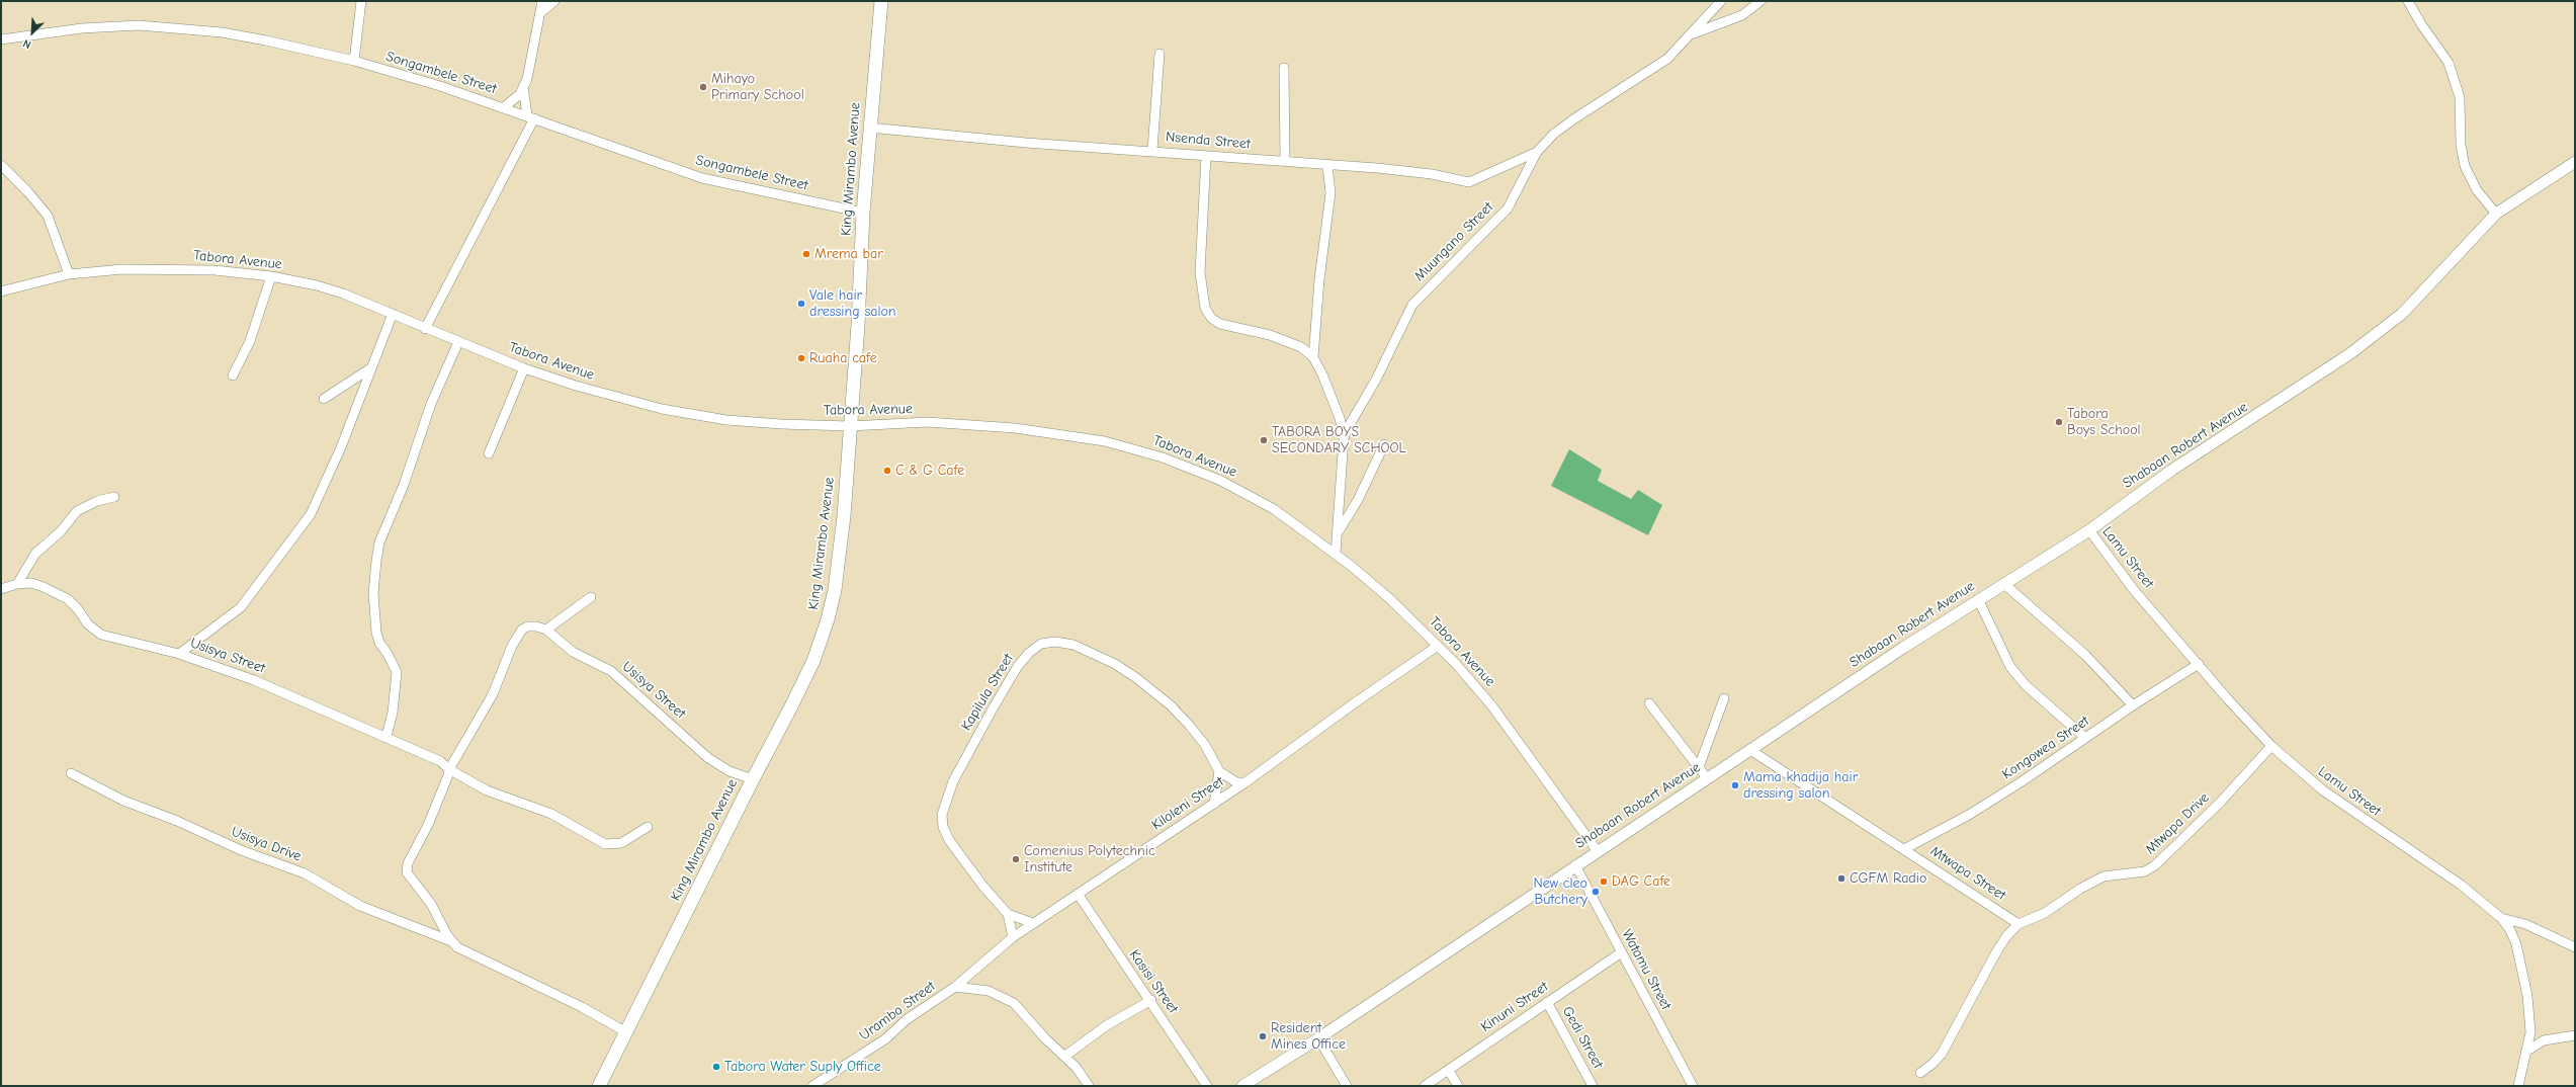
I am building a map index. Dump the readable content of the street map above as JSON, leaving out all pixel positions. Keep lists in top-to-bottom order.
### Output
{
  "streets": {
    "main road": ["King Mirambo Avenue"],
    "street": [
      "Songambele Street",
      "Nsenda Street",
      "Muungano Street",
      "Tabora Avenue",
      "Shabaan Robert Avenue",
      "Lamu Street",
      "Usisya Street",
      "Kapilula Street",
      "Kongowea Street",
      "Kiloleni Street",
      "Mtwapa Drive",
      "Usisya Drive",
      "Mtwapa Street",
      "Watamu Street",
      "Kasisi Street",
      "Kinuni Street",
      "Urambo Street",
      "Gedi Street"
    ]
  },
  "crossings": [
    ["Songambele Street", "King Mirambo Avenue"],
    ["Nsenda Street", "King Mirambo Avenue"],
    ["Nsenda Street", "Muungano Street"],
    ["King Mirambo Avenue", "Tabora Avenue"],
    ["King Mirambo Avenue", "Usisya Street"],
    ["Muungano Street", "Tabora Avenue"],
    ["Tabora Avenue", "Shabaan Robert Avenue"],
    ["Tabora Avenue", "Kiloleni Street"],
    ["Shabaan Robert Avenue", "Lamu Street"],
    ["Shabaan Robert Avenue", "Mtwapa Street"],
    ["Shabaan Robert Avenue", "Watamu Street"],
    ["Lamu Street", "Kongowea Street"],
    ["Lamu Street", "Mtwapa Drive"],
    ["Kapilula Street", "Kiloleni Street"],
    ["Kongowea Street", "Mtwapa Street"],
    ["Kiloleni Street", "Kasisi Street"],
    ["Kiloleni Street", "Urambo Street"],
    ["Mtwapa Drive", "Mtwapa Street"],
    ["Watamu Street", "Kinuni Street"],
    ["Kinuni Street", "Gedi Street"]
  ],
  "places": [
    "Mihayo Primary School",
    "Mrema bar",
    "Vale hair dressing salon",
    "Ruaha cafe",
    "Tabora Boys School",
    "TABORA BOYS SECONDARY SCHOOL",
    "C & G Cafe",
    "Mama khadija hair dressing salon",
    "Comenius Polytechnic Institute",
    "CGFM Radio",
    "DAG Cafe",
    "New cleo Butchery",
    "Resident Mines Office",
    "Tabora Water Suply Office"
  ],
  "north": "bottom left"
}
